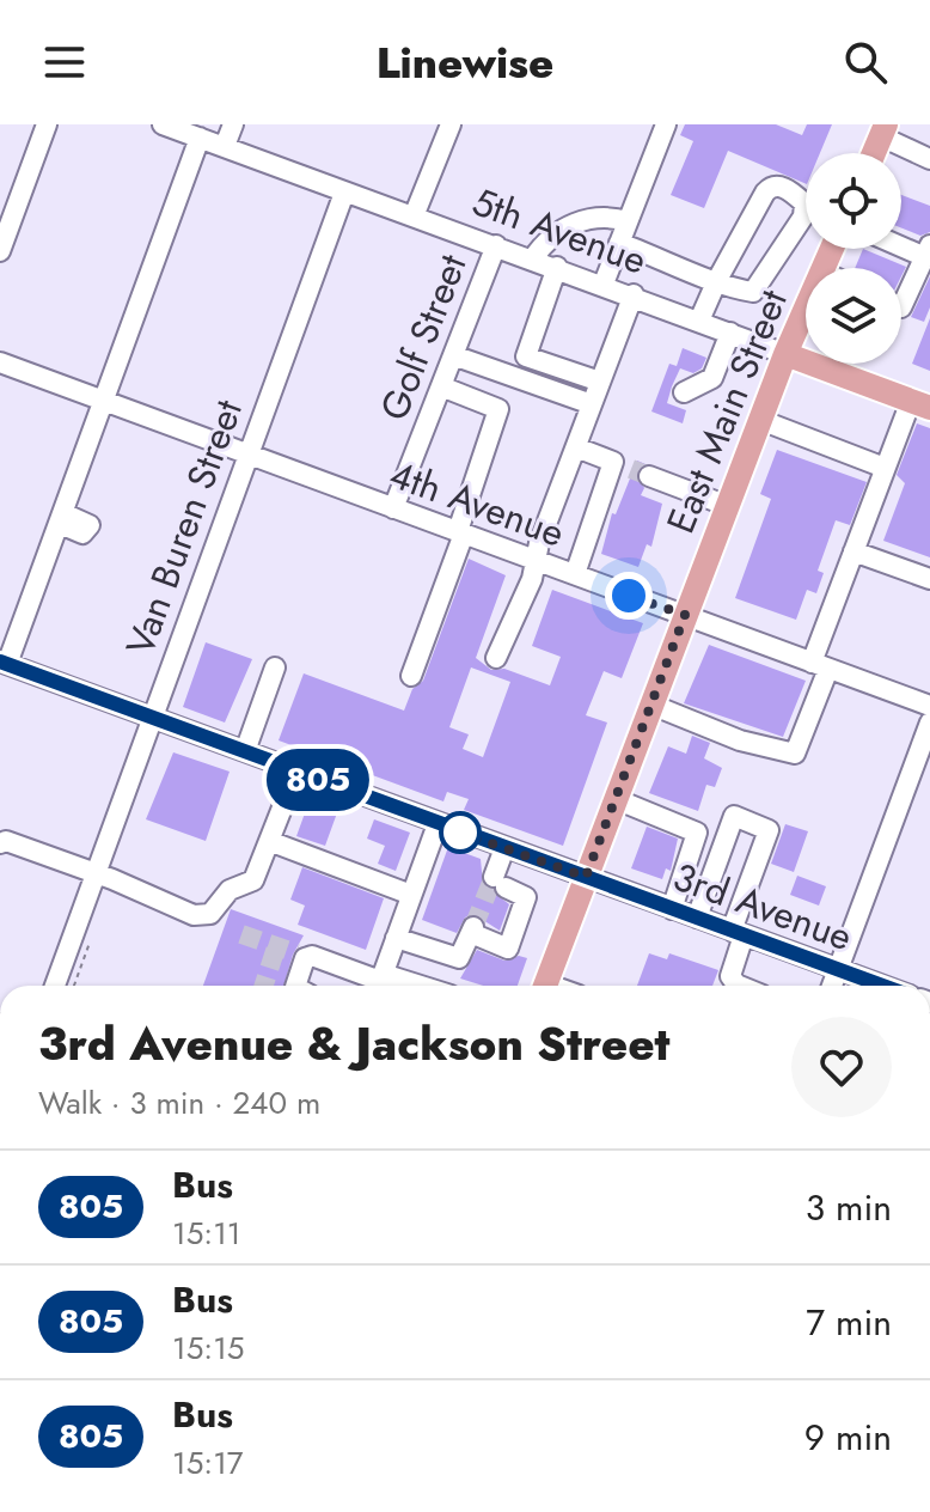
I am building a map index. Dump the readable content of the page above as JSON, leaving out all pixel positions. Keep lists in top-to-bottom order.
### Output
{
  "streets": {
    "main road": ["5th Avenue", "East Main Street"],
    "street": [
      "Golf Street",
      "4th Avenue",
      "Van Buren Street",
      "3rd Avenue"
    ]
  },
  "crossings": [
    ["5th Avenue", "Golf Street"],
    ["5th Avenue", "East Main Street"],
    ["5th Avenue", "Van Buren Street"],
    ["Golf Street", "4th Avenue"],
    ["East Main Street", "4th Avenue"],
    ["East Main Street", "3rd Avenue"],
    ["4th Avenue", "Van Buren Street"],
    ["Van Buren Street", "3rd Avenue"]
  ],
  "lines": ["bus line 805"],
  "page": {
    "header": "Linewise",
    "on_map": "805",
    "heading": ["3rd Avenue & Jackson Street", "Walk · 3 min · 240 m"],
    "list": [
      {
        "mark": "805",
        "name": "Bus",
        "note": "15:11",
        "value": "3 min"
      },
      {
        "mark": "805",
        "name": "Bus",
        "note": "15:15",
        "value": "7 min"
      },
      {
        "mark": "805",
        "name": "Bus",
        "note": "15:17",
        "value": "9 min"
      }
    ]
  }
}
